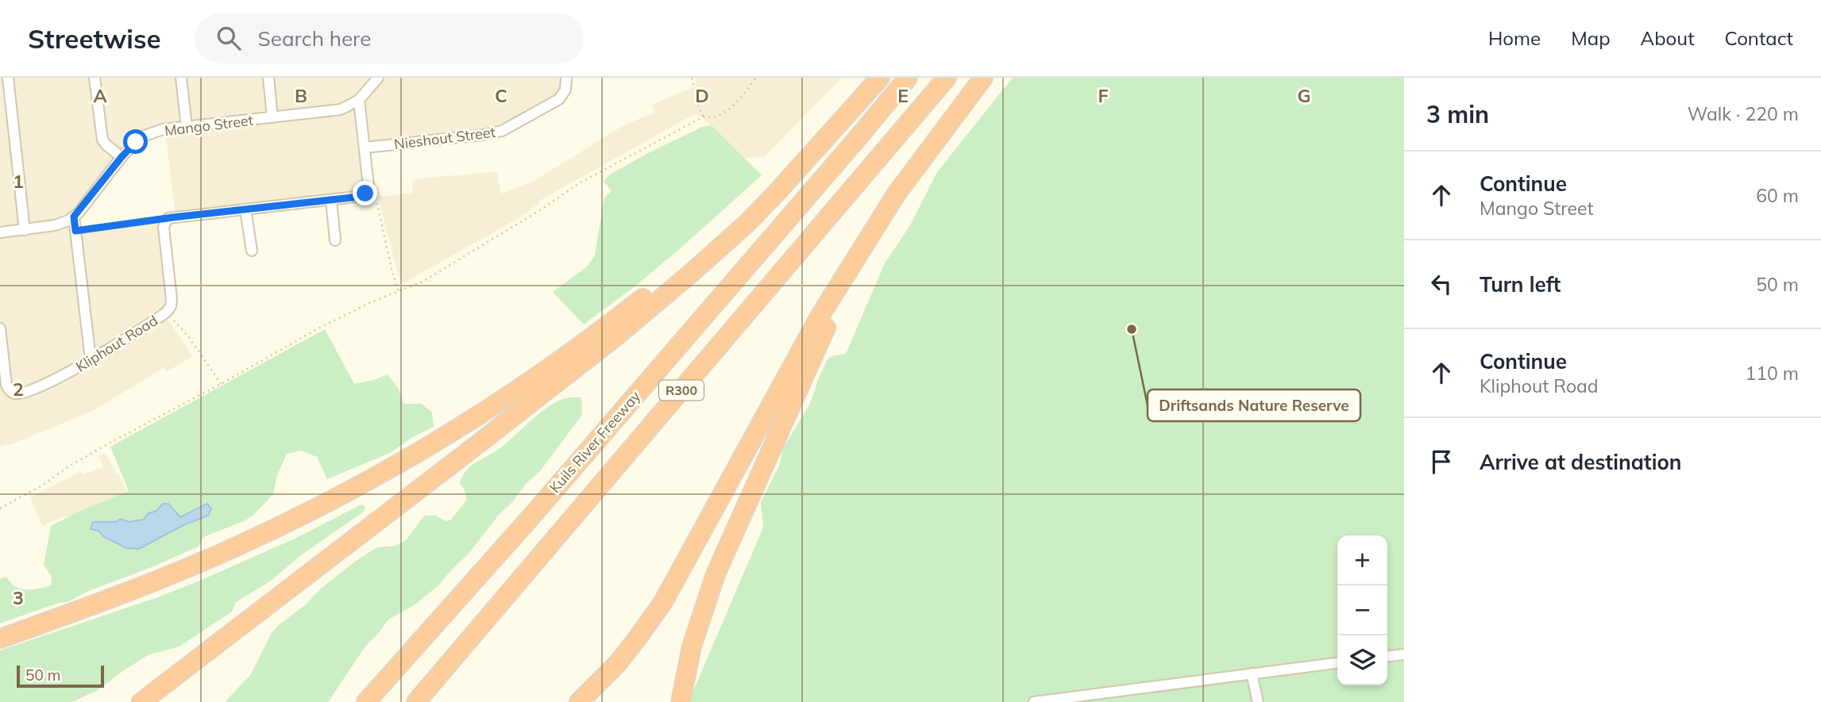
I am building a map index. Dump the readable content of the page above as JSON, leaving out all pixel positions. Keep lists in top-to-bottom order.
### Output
{
  "streets": {
    "highway": ["R300", "Kuils River Freeway"],
    "street": ["Mango Street", "Nieshout Street", "Kliphout Road"]
  },
  "places": ["Driftsands Nature Reserve"],
  "scale_bar": "50 m",
  "page": {
    "header": "Streetwise",
    "search": "Search here",
    "nav": [
      "Home",
      "Map",
      "About",
      "Contact"
    ],
    "heading": ["3 min", "Walk · 220 m"],
    "list": [
      ["Continue", "Mango Street", "60 m"],
      ["Turn left", "50 m"],
      ["Continue", "Kliphout Road", "110 m"],
      "Arrive at destination"
    ],
    "map_buttons": ["+", "−"],
    "scale": "50 m"
  },
  "grid": {
    "columns": [
      "A",
      "B",
      "C",
      "D",
      "E",
      "F",
      "G"
    ],
    "rows": ["1", "2", "3"]
  }
}
